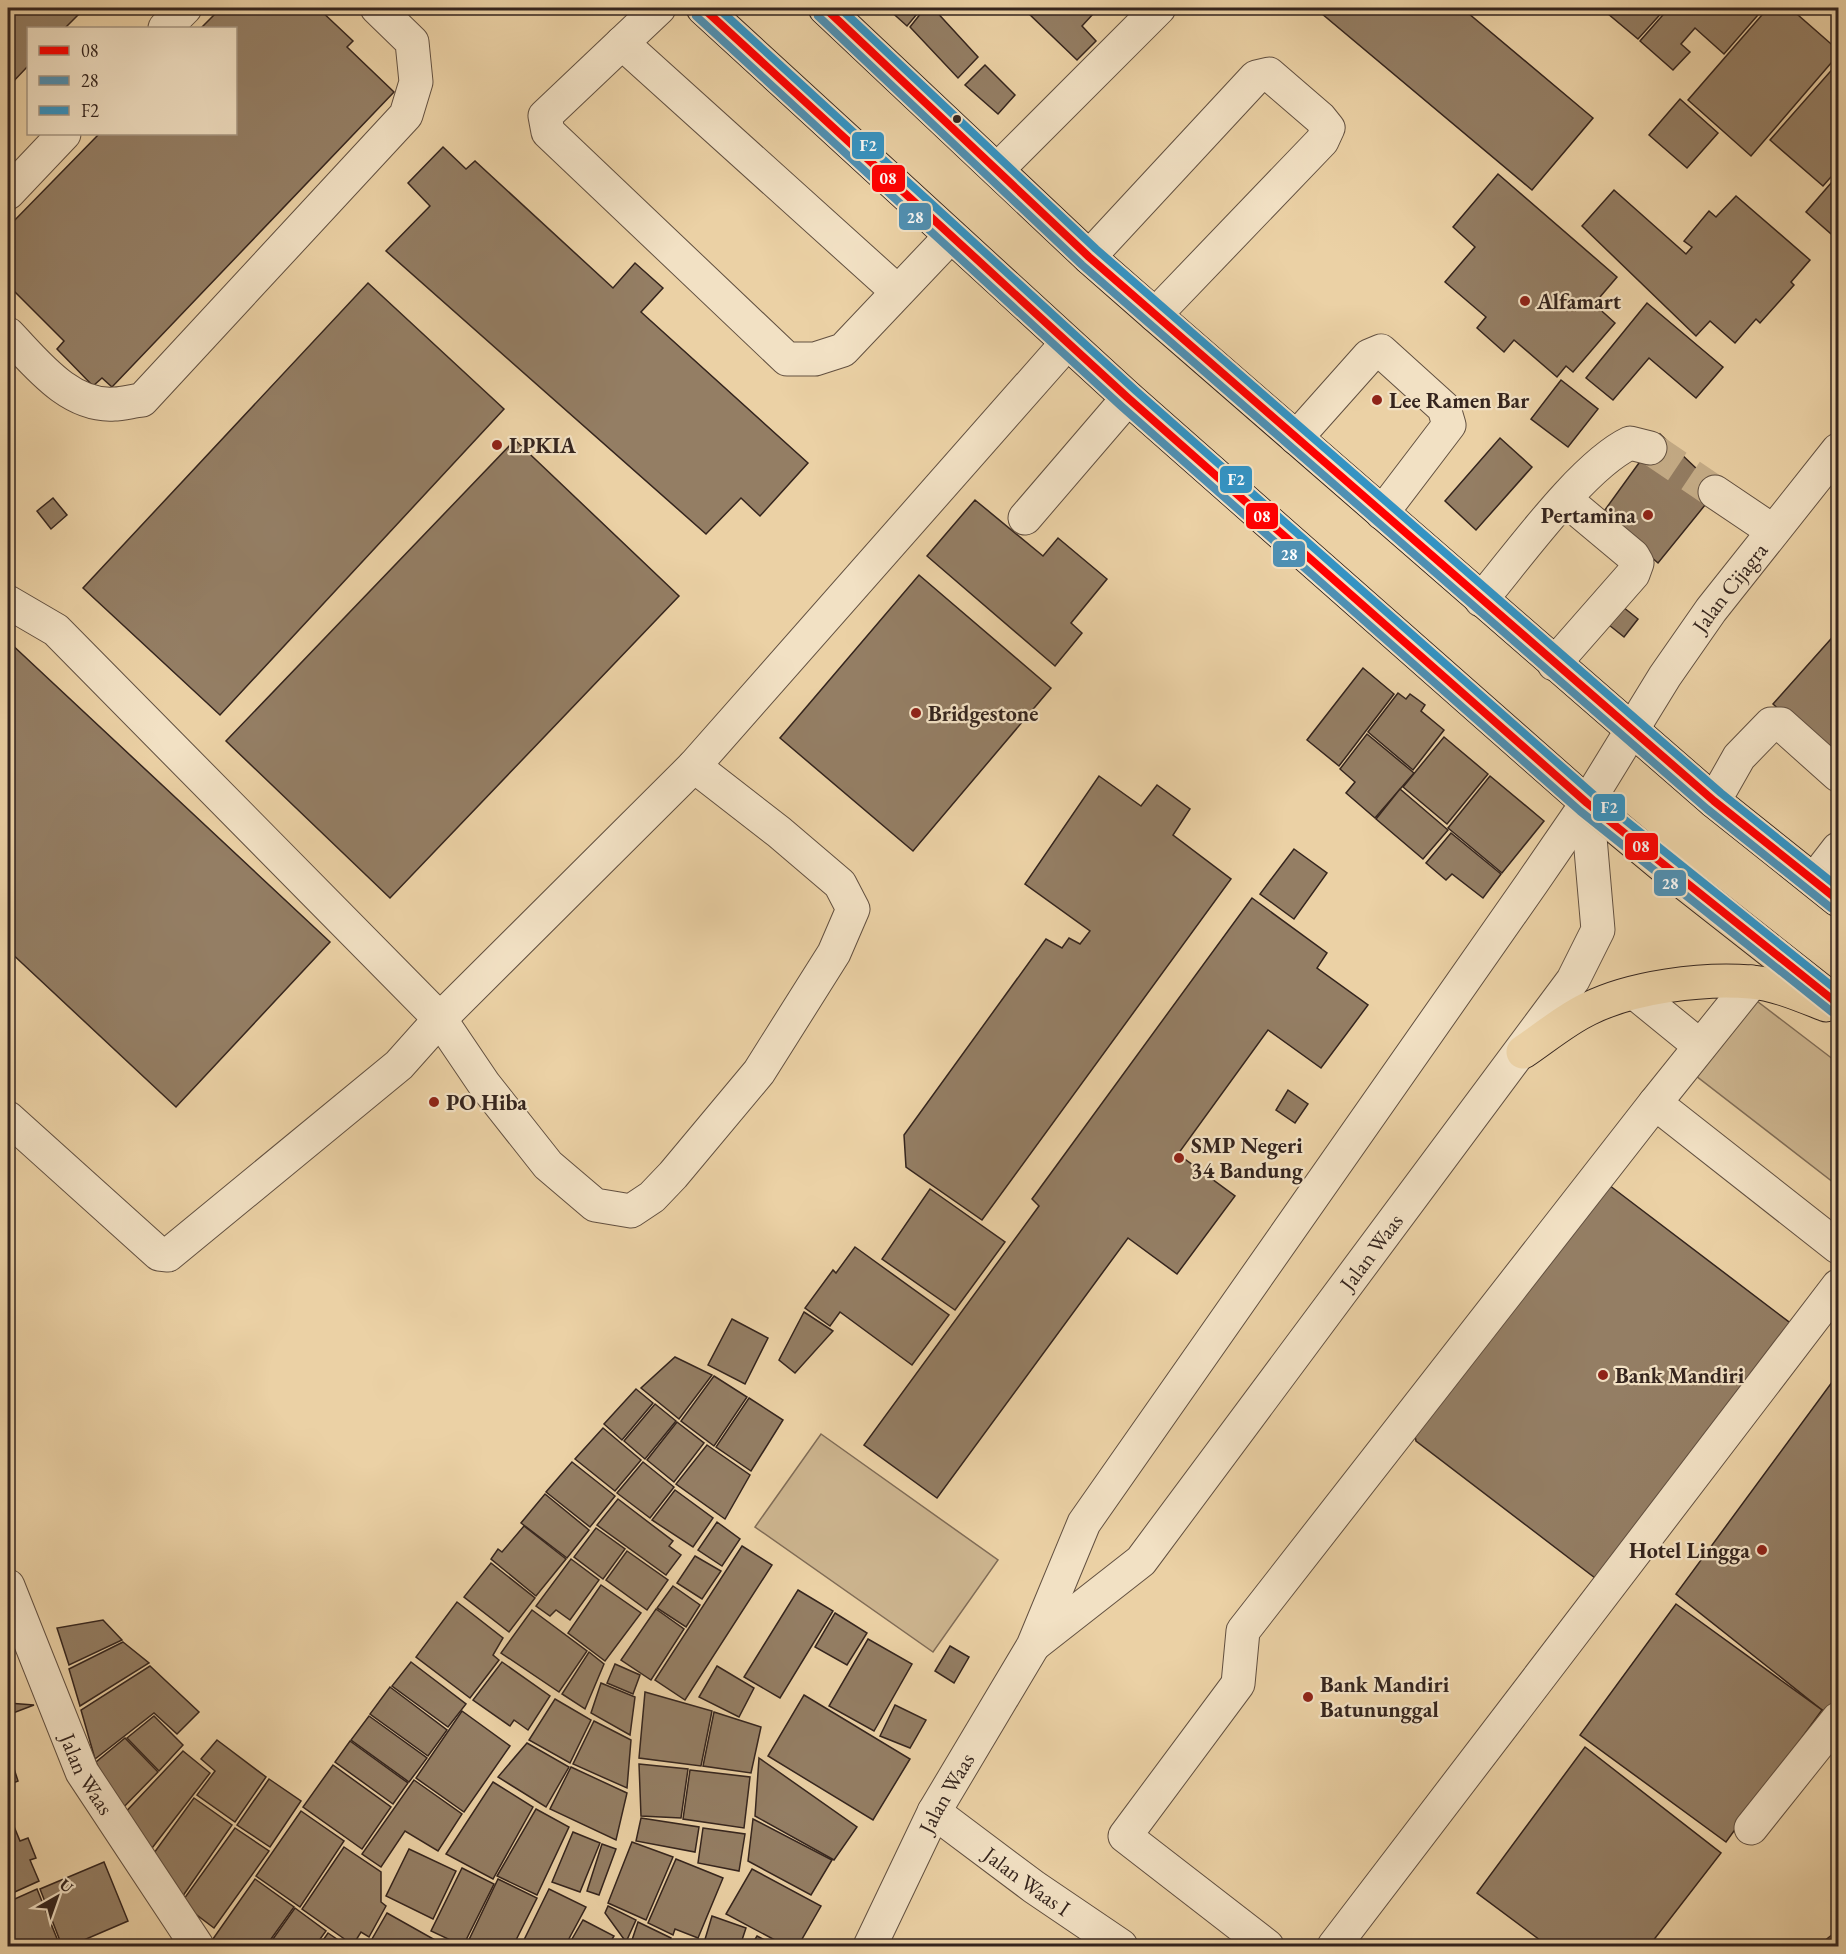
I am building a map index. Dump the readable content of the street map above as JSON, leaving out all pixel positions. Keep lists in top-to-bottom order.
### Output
{
  "streets": {
    "street": ["Jalan Cijagra", "Jalan Waas", "Jalan Waas I"]
  },
  "crossings": [
    ["Jalan Cijagra", "Jalan Waas"],
    ["Jalan Waas", "Jalan Waas I"]
  ],
  "places": [
    "Alfamart",
    "Lee Ramen Bar",
    "LPKIA",
    "Pertamina",
    "Bridgestone",
    "PO Hiba",
    "SMP Negeri 34 Bandung",
    "Bank Mandiri",
    "Hotel Lingga",
    "Bank Mandiri Batununggal"
  ],
  "lines": ["transit line 08", "transit line F2", "transit line 28"],
  "legend": ["08", "28", "F2"],
  "north": "top right"
}
